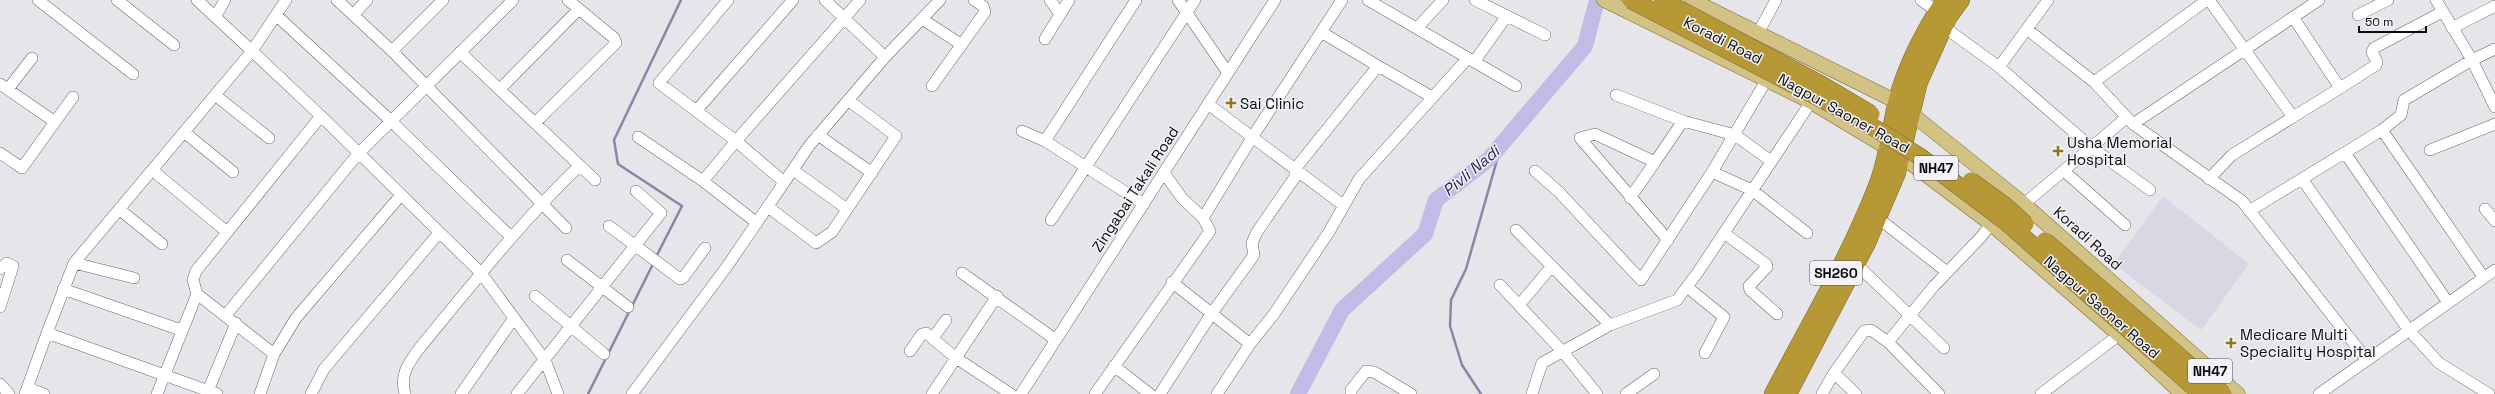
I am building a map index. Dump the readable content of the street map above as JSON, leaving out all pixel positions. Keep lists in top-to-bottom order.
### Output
{
  "streets": {
    "highway": ["Nagpur Saoner Road", "NH47", "SH260"],
    "main road": ["Koradi Road"],
    "street": ["Zingabai Takali Road"]
  },
  "crossings": [
    ["Koradi Road", "Nagpur Saoner Road"],
    ["Koradi Road", "NH47"],
    ["Koradi Road", "SH260"],
    ["NH47", "SH260"]
  ],
  "water": ["Pivli Nadi"],
  "places": {
    "health": ["Sai Clinic", "Usha Memorial Hospital", "Medicare Multi Speciality Hospital"]
  },
  "scale_bar": "50 m"
}
